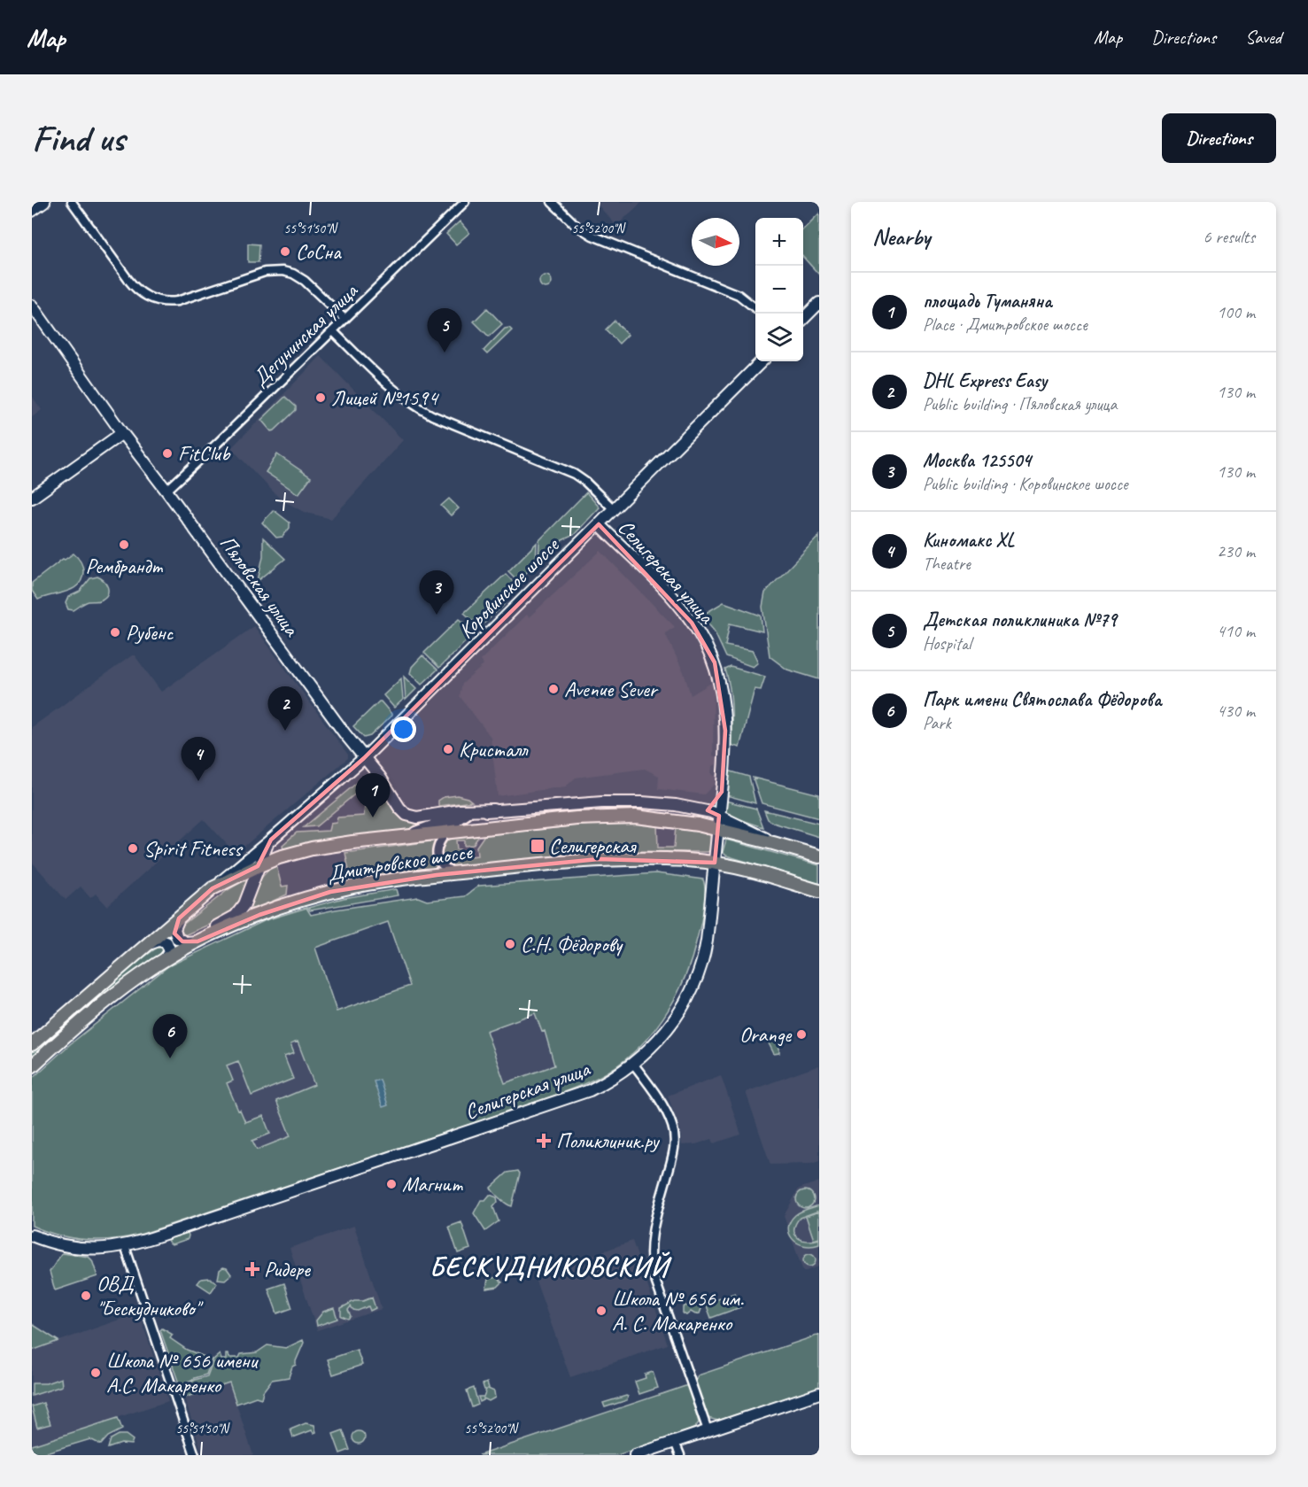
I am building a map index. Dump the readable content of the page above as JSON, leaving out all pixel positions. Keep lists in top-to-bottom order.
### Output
{
  "streets": {
    "main road": ["Дмитровское шоссе"],
    "street": [
      "Дегунинская улица",
      "Селигерская улица",
      "Пяловская улица",
      "Коровинское шоссе"
    ]
  },
  "crossings": [
    ["Дегунинская улица", "Пяловская улица"],
    ["Селигерская улица", "Коровинское шоссе"],
    ["Селигерская улица", "Дмитровское шоссе"],
    ["Пяловская улица", "Коровинское шоссе"],
    ["Коровинское шоссе", "Дмитровское шоссе"]
  ],
  "districts": ["БЕСКУДНИКОВСКИЙ"],
  "places": {
    "other": [
      "СоСна",
      "Лицей №1594",
      "FitClub",
      "Рембрандт",
      "Рубенс",
      "Avenue Sever",
      "Кристалл",
      "Spirit Fitness",
      "С.Н. Фёдорову",
      "Orange",
      "Магнит",
      "ОВД \"Бескудниково\"",
      "Школа № 656 им. А. С. Макаренко",
      "Школа № 656 имени А.С. Макаренко"
    ],
    "transit": ["Селигерская"],
    "health": ["Поликлиник.ру", "Ридере"]
  },
  "north": "right",
  "page": {
    "header": "Map",
    "nav": ["Map", "Directions", "Saved"],
    "buttons": "Directions",
    "title": "Find us",
    "heading": ["Nearby", "6 results"],
    "map_buttons": ["+", "−"],
    "list": [
      {
        "mark": "1",
        "name": "площадь Туманяна",
        "note": "Place · Дмитровское шоссе",
        "value": "100 m"
      },
      {
        "mark": "2",
        "name": "DHL Express Easy",
        "note": "Public building · Пяловская улица",
        "value": "130 m"
      },
      {
        "mark": "3",
        "name": "Москва 125504",
        "note": "Public building · Коровинское шоссе",
        "value": "130 m"
      },
      {
        "mark": "4",
        "name": "Киномакс XL",
        "note": "Theatre",
        "value": "230 m"
      },
      {
        "mark": "5",
        "name": "Детская поликлиника №79",
        "note": "Hospital",
        "value": "410 m"
      },
      {
        "mark": "6",
        "name": "Парк имени Святослава Фёдорова",
        "note": "Park",
        "value": "430 m"
      }
    ],
    "pins": [
      "5",
      "3",
      "2",
      "4",
      "1",
      "6"
    ]
  },
  "coordinates": ["55°51'50\"N", "55°52'00\"N"]
}
